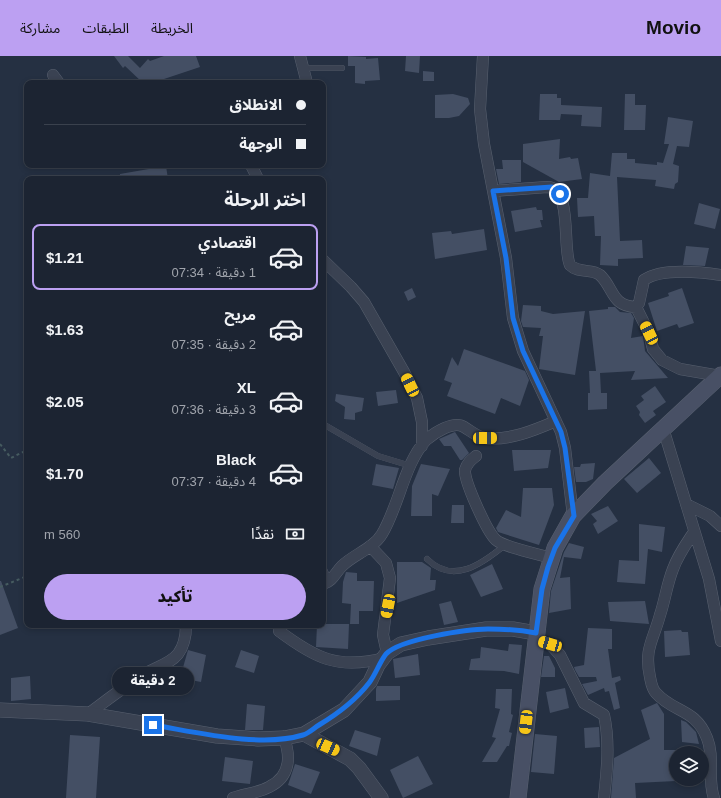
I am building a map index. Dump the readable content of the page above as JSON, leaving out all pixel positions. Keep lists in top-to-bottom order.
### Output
{
  "page": {
    "header": "Movio",
    "nav": ["الخريطة", "الطبقات", "مشاركة"],
    "banner": ["الانطلاق", "الوجهة"],
    "heading": "اختر الرحلة",
    "list": [
      {
        "name": "اقتصادي",
        "note": "1 دقيقة · 07:34",
        "value": "$1.21"
      },
      {
        "name": "مريح",
        "note": "2 دقيقة · 07:35",
        "value": "$1.63"
      },
      {
        "name": "XL",
        "note": "3 دقيقة · 07:36",
        "value": "$2.05"
      },
      {
        "name": "Black",
        "note": "4 دقيقة · 07:37",
        "value": "$1.70"
      }
    ],
    "pay": ["نقدًا", "560 m"],
    "buttons": "تأكيد",
    "bubble": "2 دقيقة"
  }
}
